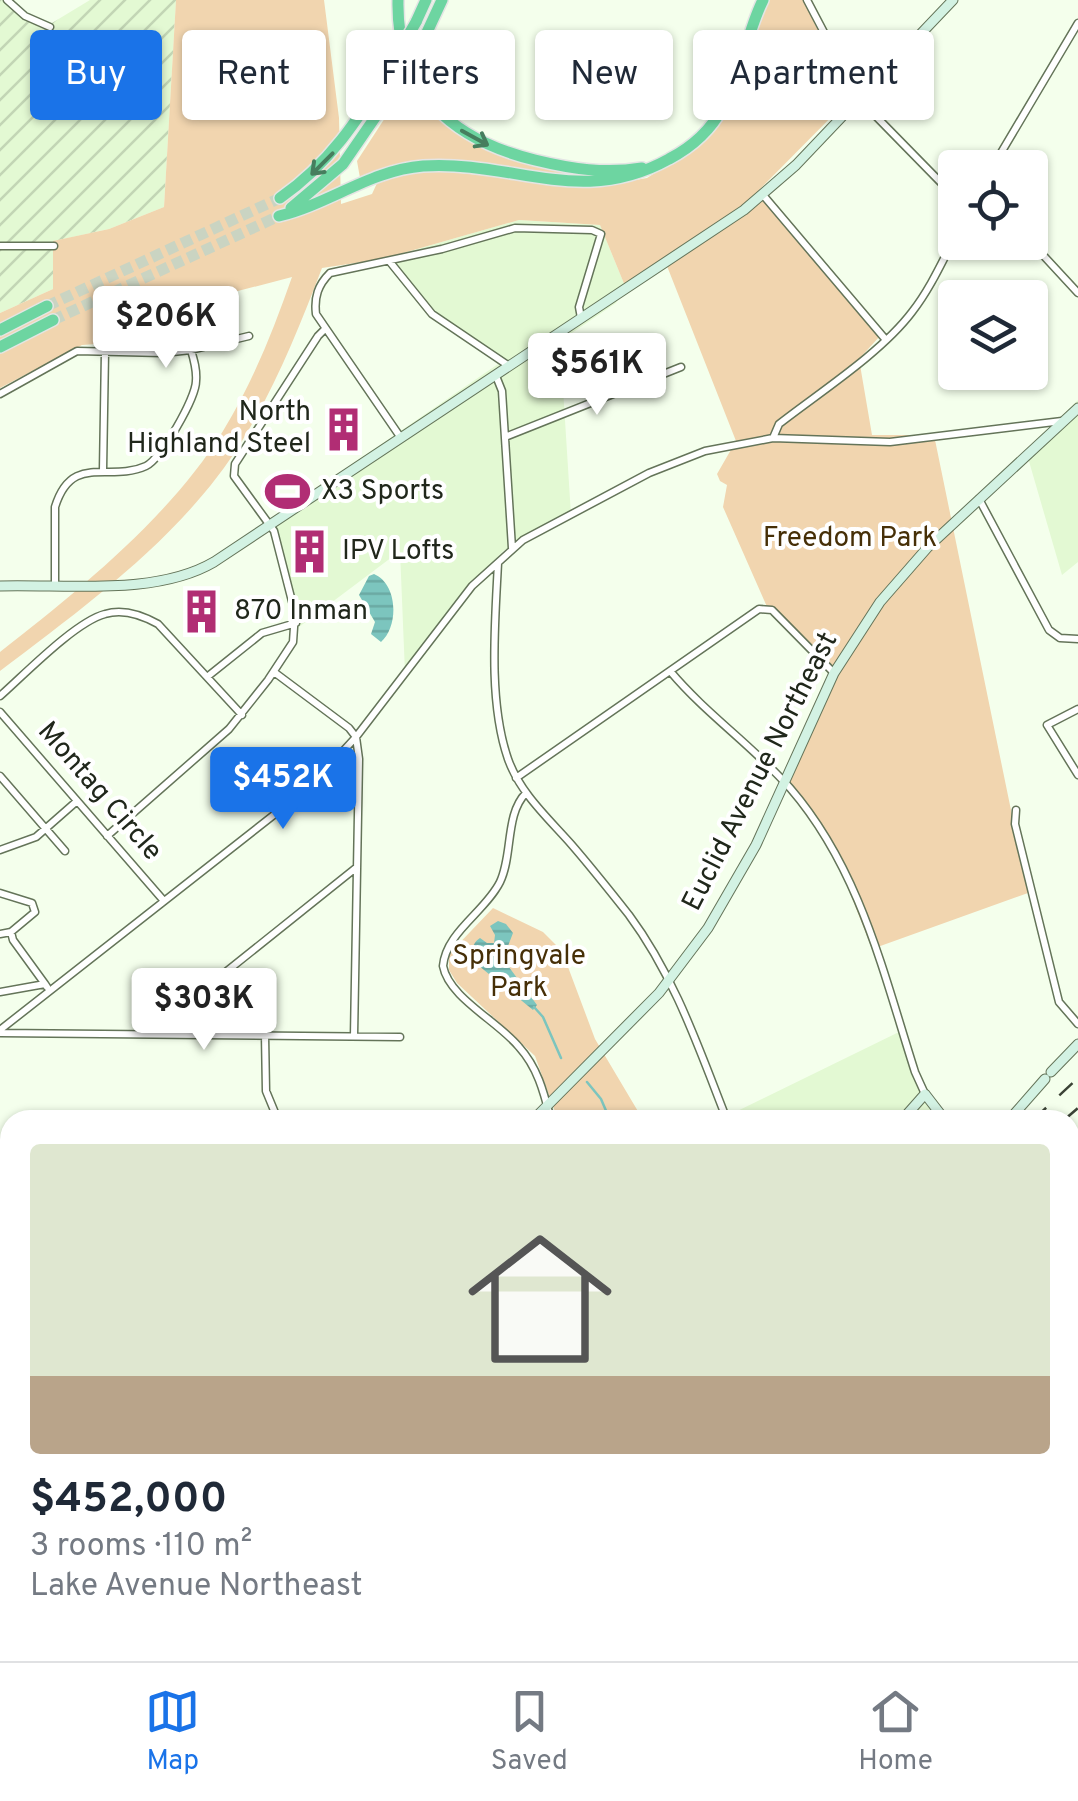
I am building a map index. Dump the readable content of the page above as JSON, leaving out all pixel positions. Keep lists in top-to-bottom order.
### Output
{
  "streets": {
    "main road": ["Euclid Avenue Northeast"],
    "street": ["Montag Circle"]
  },
  "parks": ["Freedom Park", "Springvale Park"],
  "places": {
    "building": ["North Highland Steel", "IPV Lofts", "870 Inman"],
    "sports": ["X3 Sports"]
  },
  "page": {
    "chip": [
      "Buy",
      "Rent",
      "Filters",
      "New",
      "Apartment"
    ],
    "price": [
      "$206K",
      "$561K",
      "$452K",
      "$303K"
    ],
    "list": [
      {
        "name": "$452,000",
        "note": "3 rooms · 110 m² · Lake Avenue Northeast"
      }
    ],
    "tabs": ["Map", "Saved", "Home"]
  }
}
